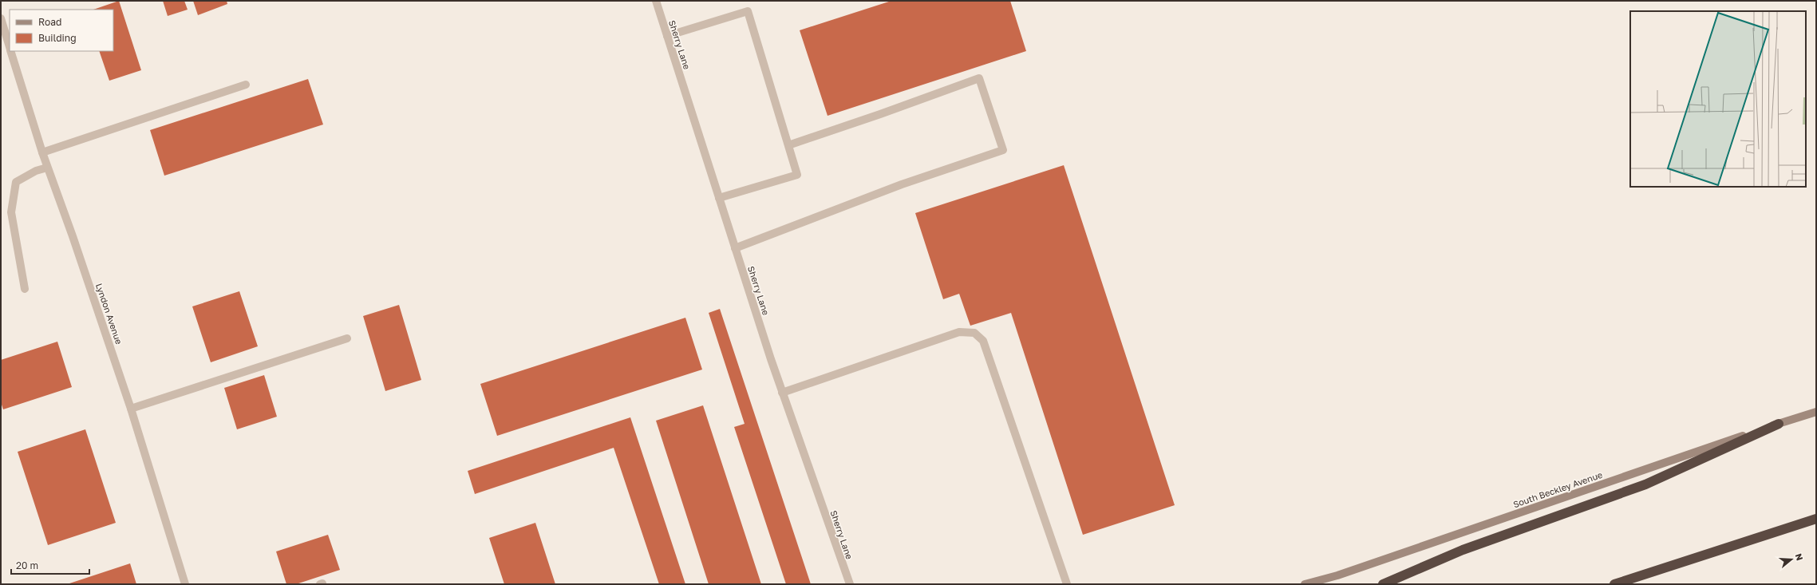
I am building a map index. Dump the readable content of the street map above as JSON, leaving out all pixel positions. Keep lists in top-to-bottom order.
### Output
{
  "streets": {
    "main road": ["South Beckley Avenue"],
    "street": ["Sherry Lane", "Lyndon Avenue"]
  },
  "legend": ["Road", "Building"],
  "scale_bar": "20 m",
  "north": "right"
}
